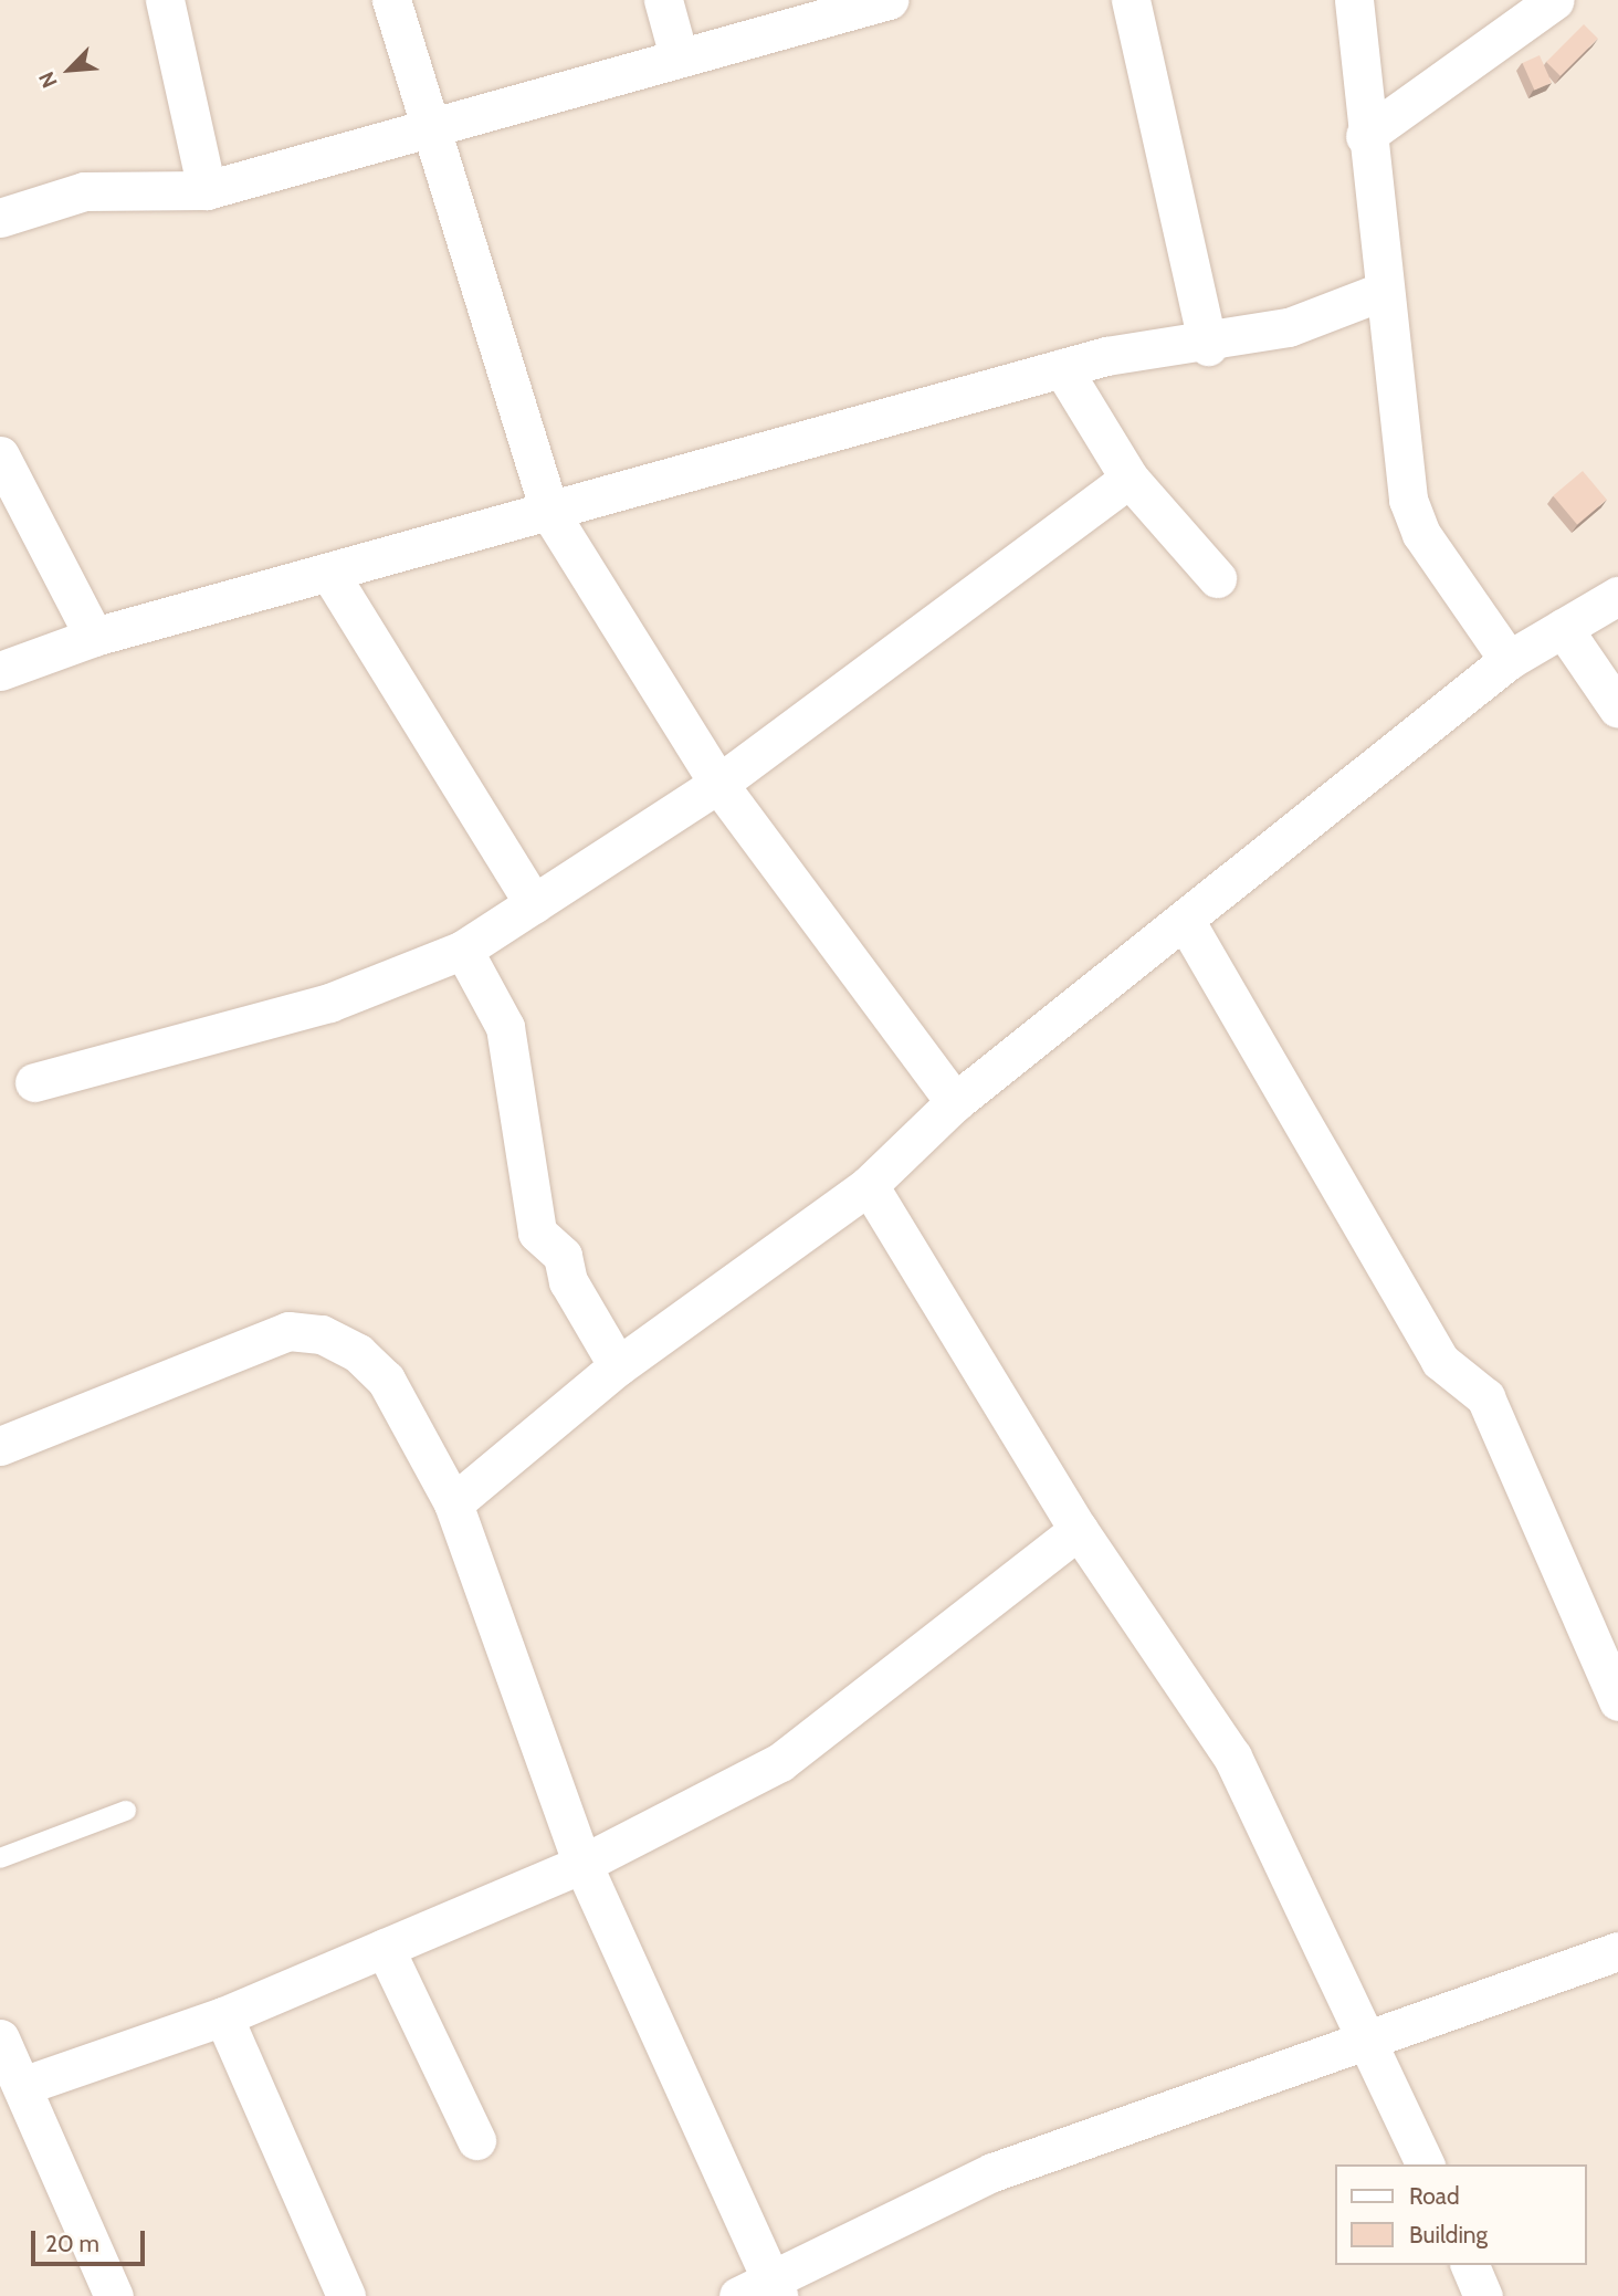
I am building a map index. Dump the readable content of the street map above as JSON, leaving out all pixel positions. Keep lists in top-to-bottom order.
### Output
{
  "legend": ["Road", "Building"],
  "scale_bar": "20 m",
  "north": "bottom left"
}
